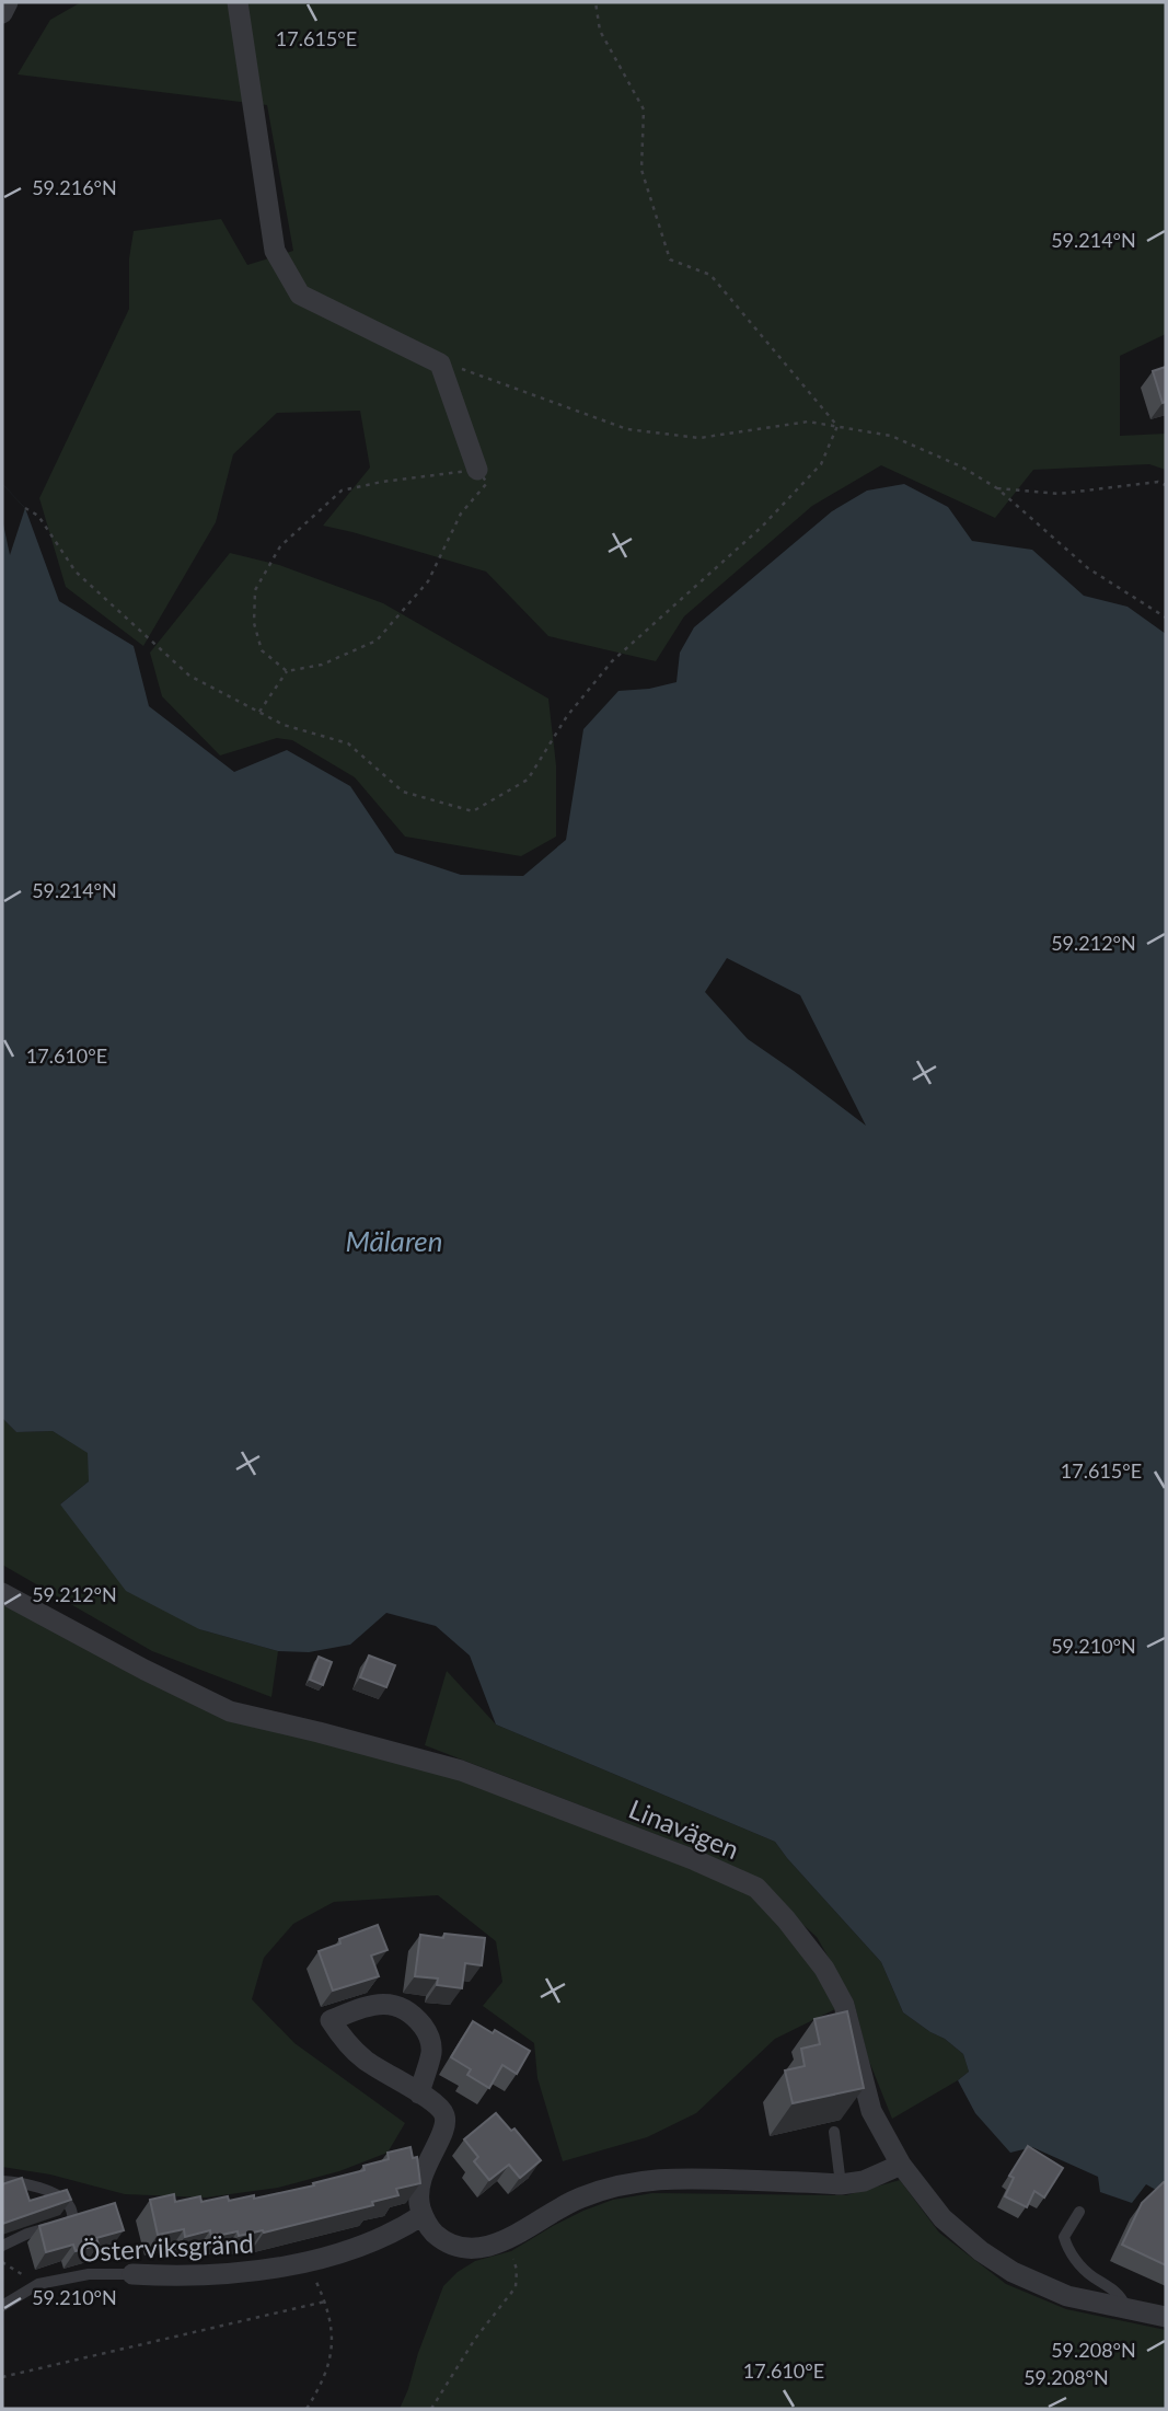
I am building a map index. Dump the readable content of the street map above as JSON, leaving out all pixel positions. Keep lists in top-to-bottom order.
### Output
{
  "streets": {
    "street": ["Linavägen", "Österviksgränd"]
  },
  "water": ["Mälaren"],
  "coordinates": [
    "17.615°E",
    "59.216°N",
    "59.214°N",
    "59.212°N",
    "17.610°E",
    "59.210°N",
    "59.208°N"
  ]
}
